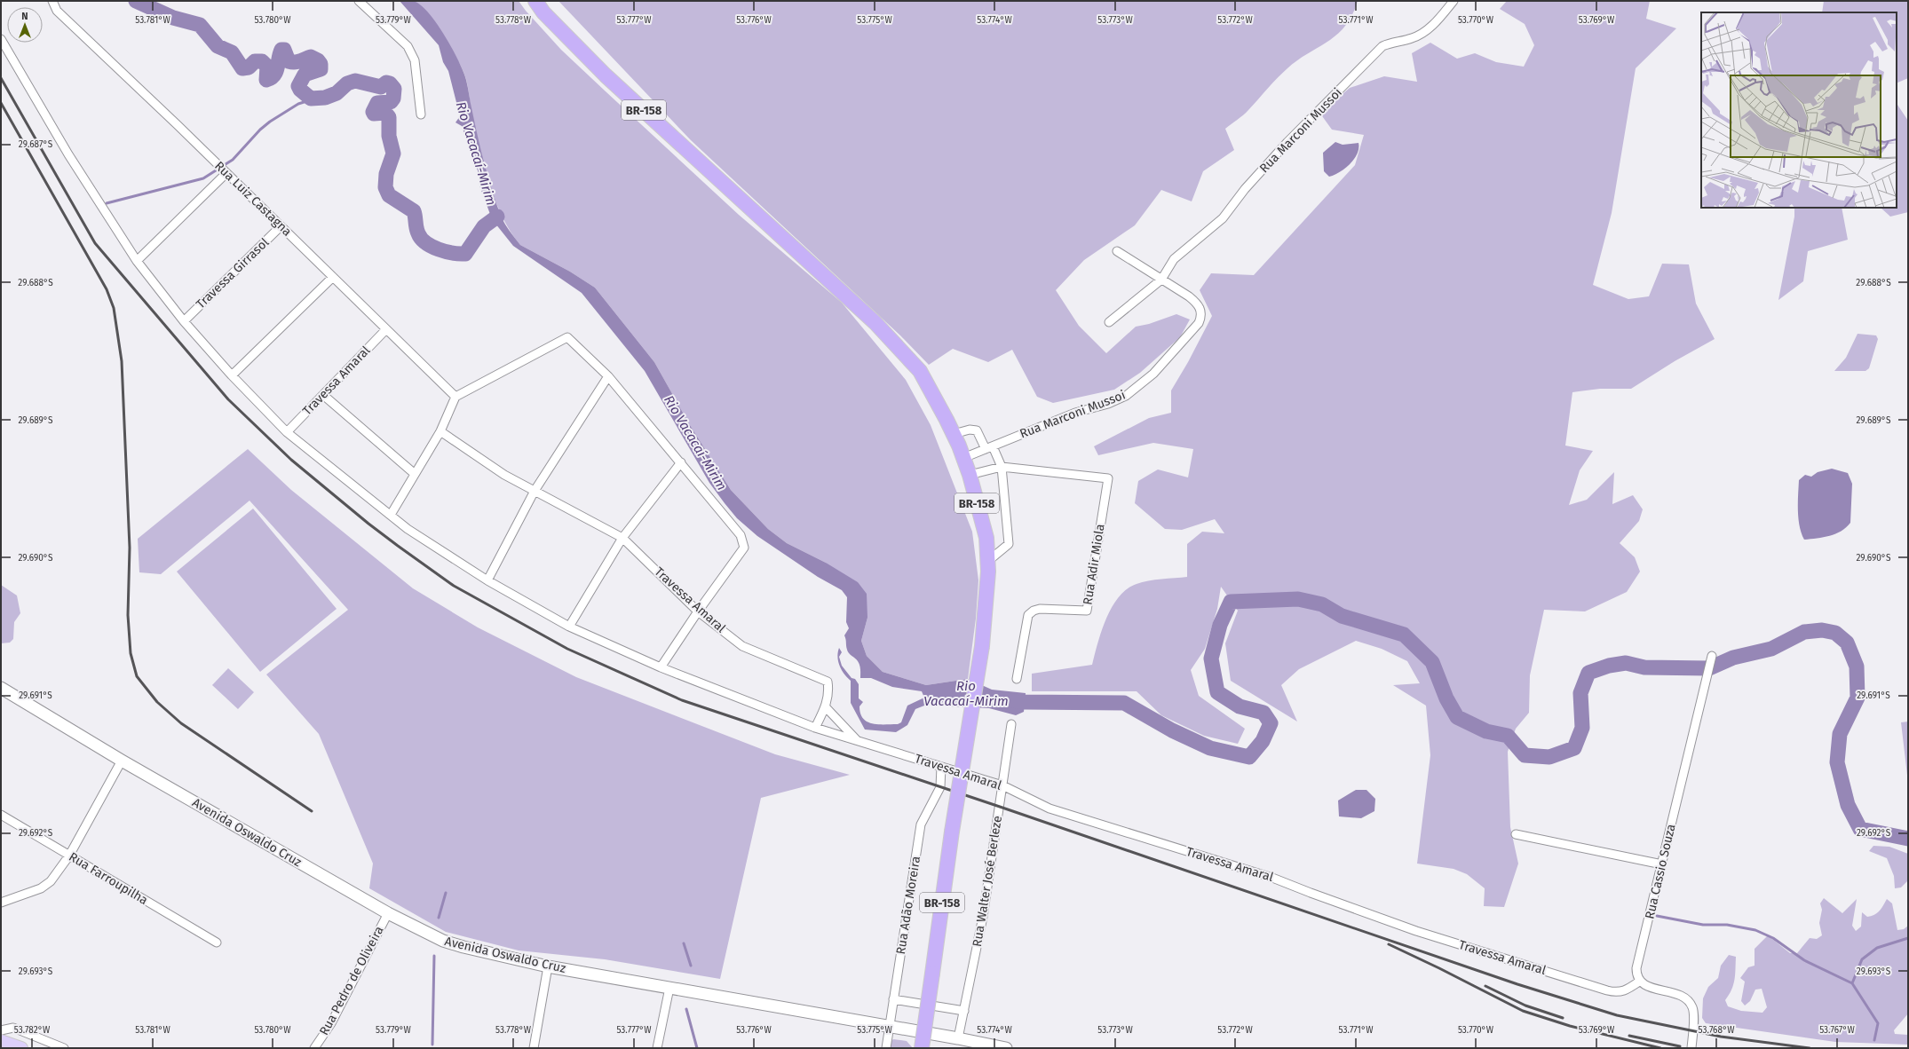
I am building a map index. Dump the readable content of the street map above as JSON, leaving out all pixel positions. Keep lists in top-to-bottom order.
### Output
{
  "streets": {
    "highway": ["BR-158"],
    "street": [
      "Rua Marconi Mussoi",
      "Rua Luiz Castagna",
      "Travessa Girrasol",
      "Travessa Amaral",
      "Rua Adir Miola",
      "Avenida Oswaldo Cruz",
      "Rua Cassio Souza",
      "Rua Farroupilha",
      "Rua Walter José Berleze",
      "Rua Adão Moreira",
      "Rua Pedro de Oliveira"
    ]
  },
  "crossings": [
    ["BR-158", "Rua Marconi Mussoi"],
    ["Rua Luiz Castagna", "Travessa Girrasol"],
    ["Rua Luiz Castagna", "Travessa Amaral"],
    ["Travessa Amaral", "Rua Cassio Souza"],
    ["Travessa Amaral", "Rua Walter José Berleze"],
    ["Travessa Amaral", "Rua Adão Moreira"],
    ["Avenida Oswaldo Cruz", "Rua Walter José Berleze"],
    ["Avenida Oswaldo Cruz", "Rua Adão Moreira"],
    ["Avenida Oswaldo Cruz", "Rua Pedro de Oliveira"]
  ],
  "water": ["Rio Vacacaí-Mirim"],
  "north": "top",
  "coordinates": [
    "53.781°W",
    "53.780°W",
    "53.779°W",
    "53.778°W",
    "53.777°W",
    "53.776°W",
    "53.775°W",
    "53.774°W",
    "53.773°W",
    "53.772°W",
    "53.771°W",
    "53.770°W",
    "53.769°W",
    "29.687°S",
    "29.688°S",
    "29.689°S",
    "29.690°S",
    "29.691°S",
    "29.692°S",
    "29.693°S",
    "53.782°W",
    "53.768°W",
    "53.767°W"
  ]
}
